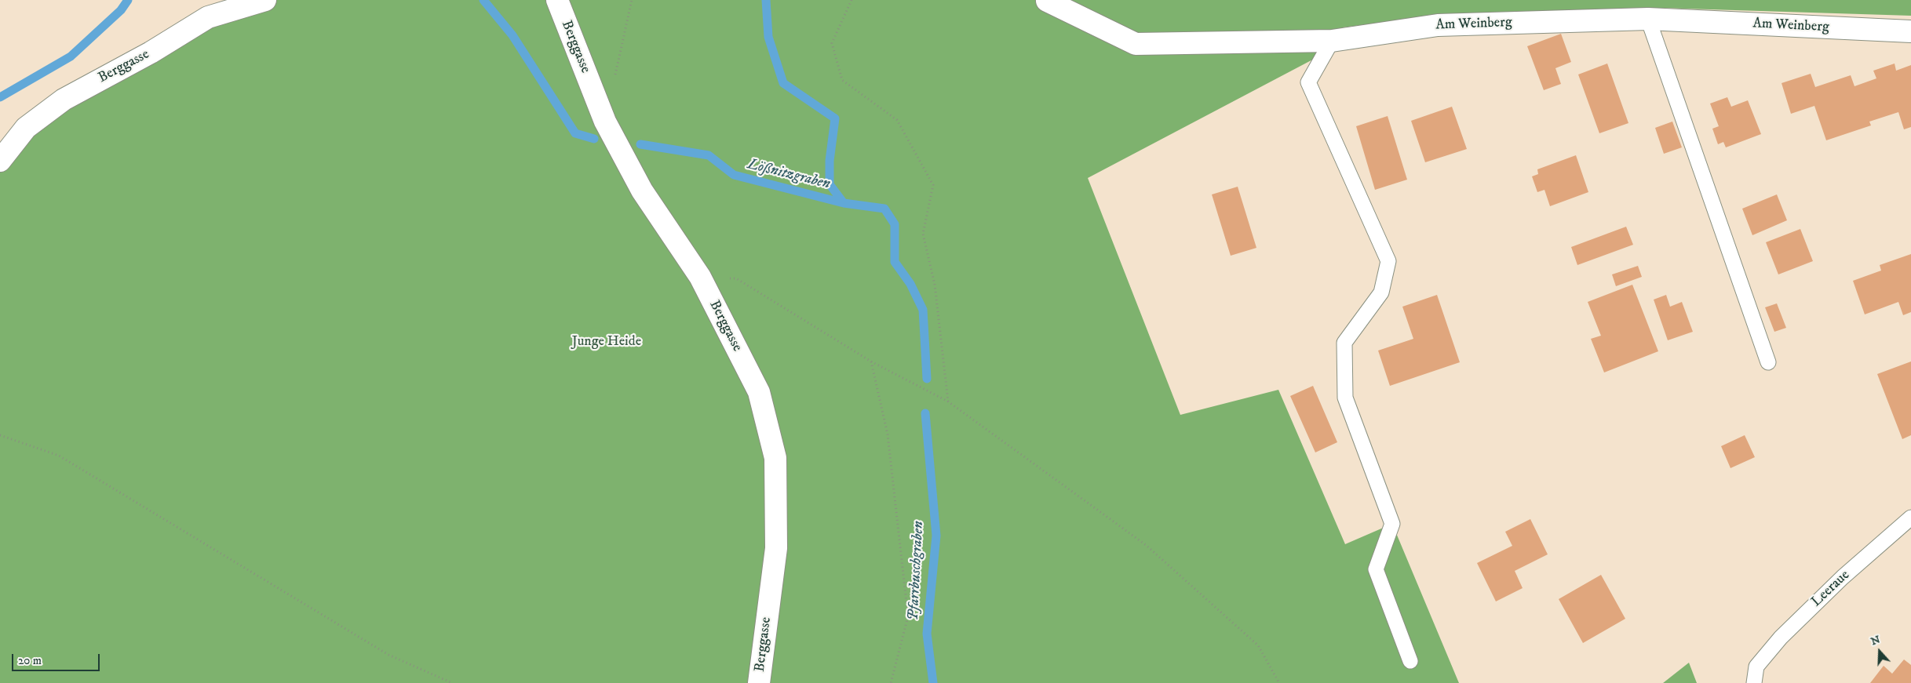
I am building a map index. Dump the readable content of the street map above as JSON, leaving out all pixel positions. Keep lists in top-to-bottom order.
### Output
{
  "streets": {
    "street": ["Am Weinberg", "Berggasse"],
    "lane": ["Leeraue"]
  },
  "water": ["Lößnitzgraben", "Pfarrbuschgraben"],
  "parks": ["Junge Heide"],
  "scale_bar": "20 m",
  "north": "top"
}
